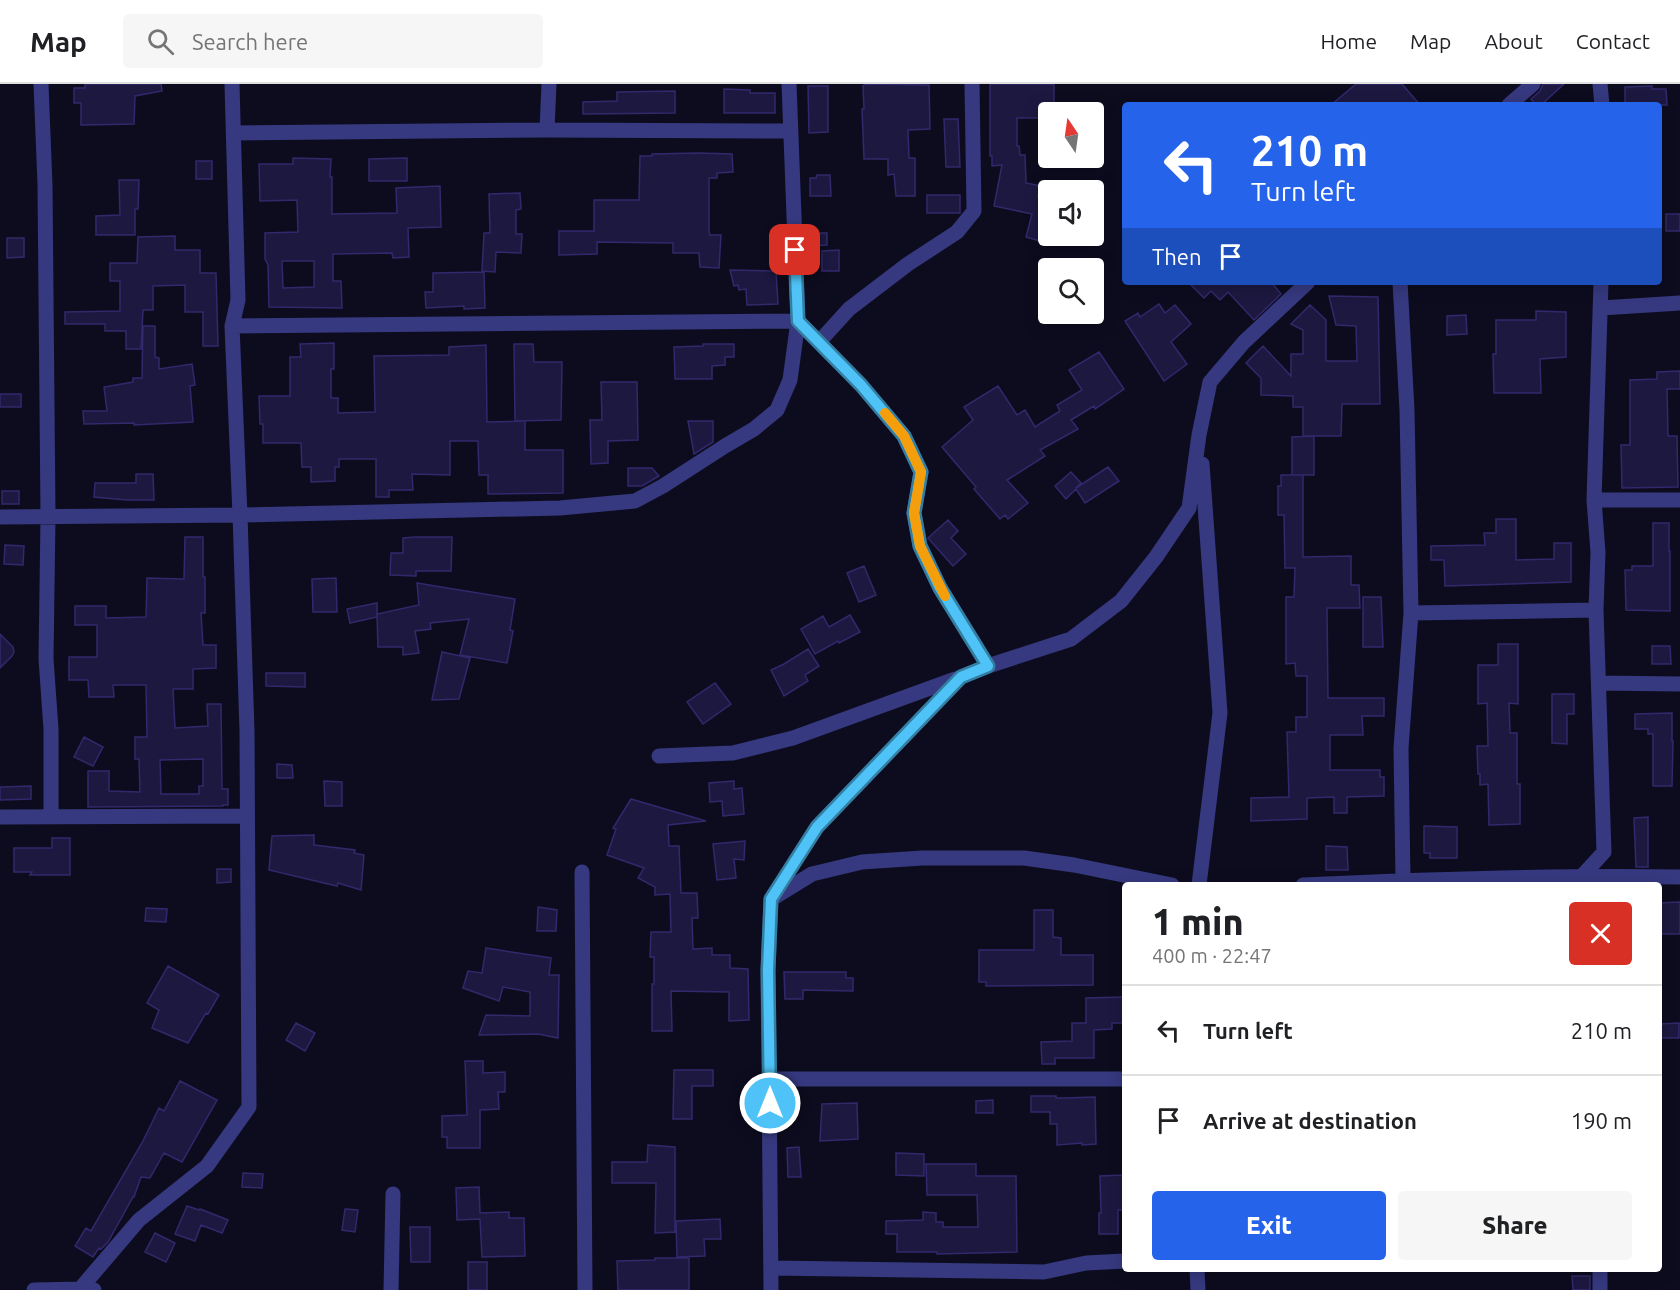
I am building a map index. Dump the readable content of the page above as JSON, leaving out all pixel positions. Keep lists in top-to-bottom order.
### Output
{
  "north": "top",
  "page": {
    "header": "Map",
    "search": "Search here",
    "nav": [
      "Home",
      "Map",
      "About",
      "Contact"
    ],
    "turn": ["210 m", "Turn left"],
    "then": "Then",
    "heading": ["1 min", "400 m · 22:47"],
    "list": [
      {
        "name": "Turn left",
        "value": "210 m"
      },
      {
        "name": "Arrive at destination",
        "value": "190 m"
      }
    ],
    "buttons": ["Exit", "Share"]
  }
}
